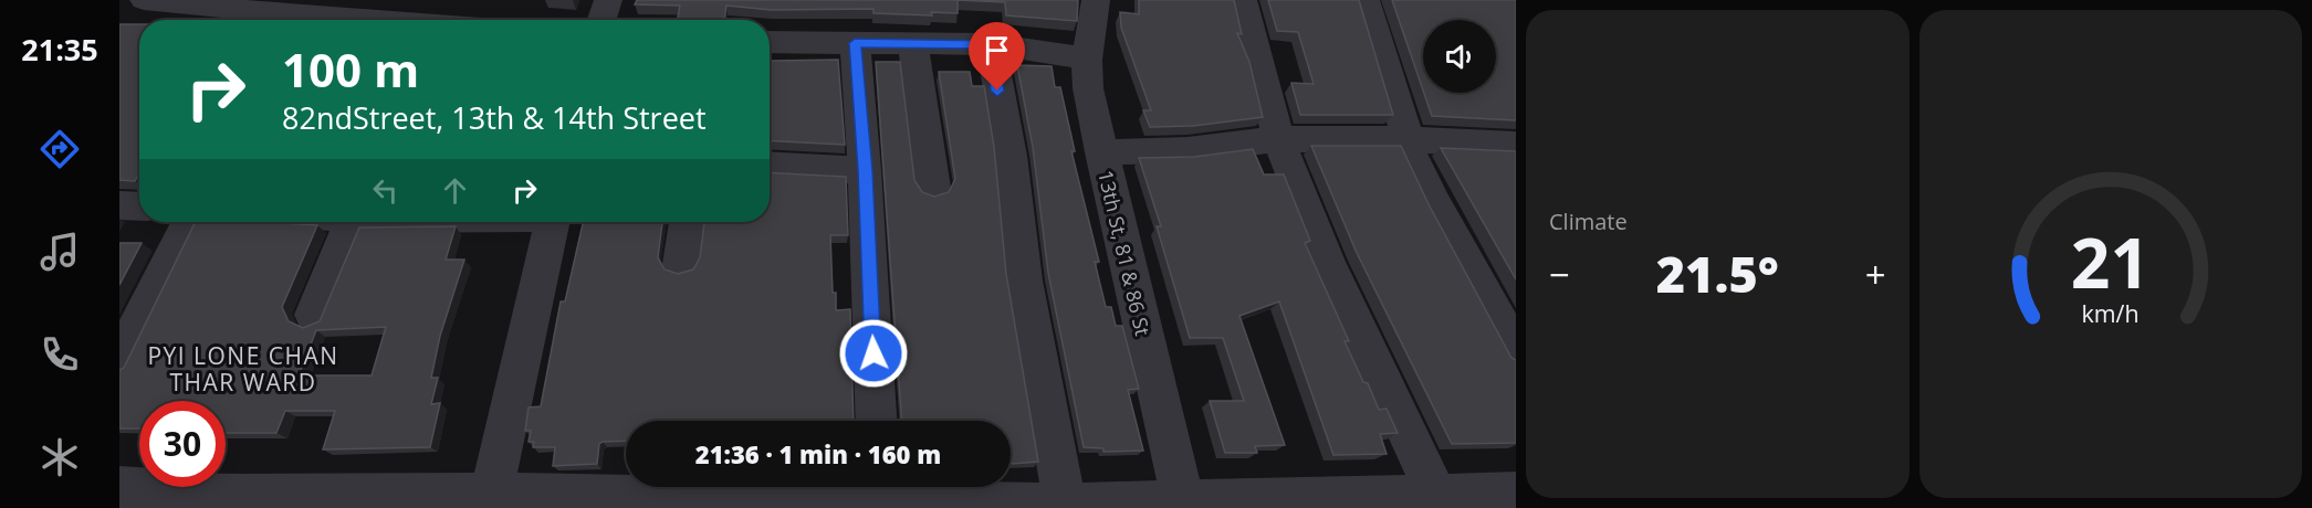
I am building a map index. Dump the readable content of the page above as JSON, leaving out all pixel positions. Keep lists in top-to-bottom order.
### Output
{
  "streets": {
    "street": ["13th St, 81 & 86 St"]
  },
  "districts": ["PYI LONE CHAN THAR WARD"],
  "page": {
    "tabs": "21:35",
    "tile": "Climate",
    "turn": ["100 m", "82ndStreet, 13th & 14th Street"],
    "heat": ["−", "21.5°", "+"],
    "limit": "30",
    "trip": "21:36 · 1 min · 160 m",
    "gauge": ["21", "km/h"]
  }
}
